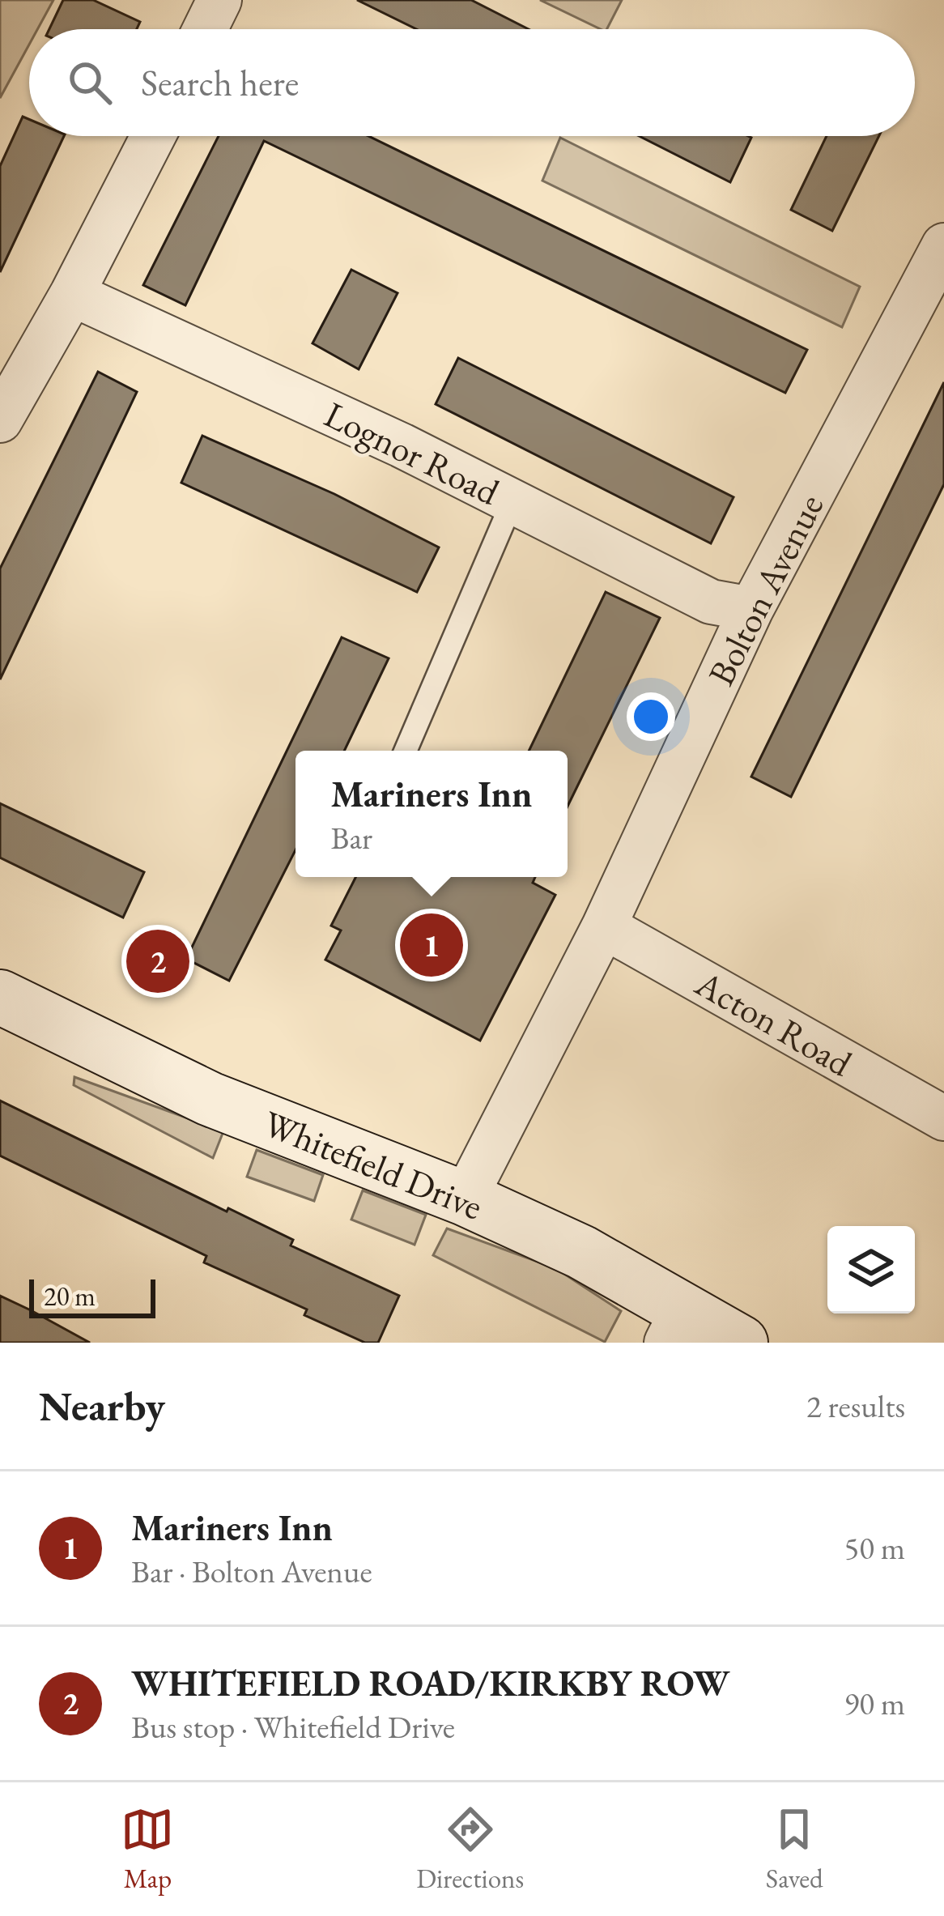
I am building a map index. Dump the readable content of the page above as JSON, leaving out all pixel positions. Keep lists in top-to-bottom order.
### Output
{
  "streets": {
    "main road": ["Whitefield Drive"],
    "street": ["Lognor Road", "Bolton Avenue", "Acton Road"]
  },
  "crossings": [
    ["Lognor Road", "Bolton Avenue"],
    ["Bolton Avenue", "Acton Road"],
    ["Bolton Avenue", "Whitefield Drive"]
  ],
  "scale_bar": "20 m",
  "page": {
    "search": "Search here",
    "popup": ["Mariners Inn", "Bar"],
    "pins": ["1", "2"],
    "scale": "20 m",
    "heading": ["Nearby", "2 results"],
    "list": [
      {
        "mark": "1",
        "name": "Mariners Inn",
        "note": "Bar · Bolton Avenue",
        "value": "50 m"
      },
      {
        "mark": "2",
        "name": "WHITEFIELD ROAD/KIRKBY ROW",
        "note": "Bus stop · Whitefield Drive",
        "value": "90 m"
      }
    ],
    "nav": ["Map", "Directions", "Saved"]
  }
}
